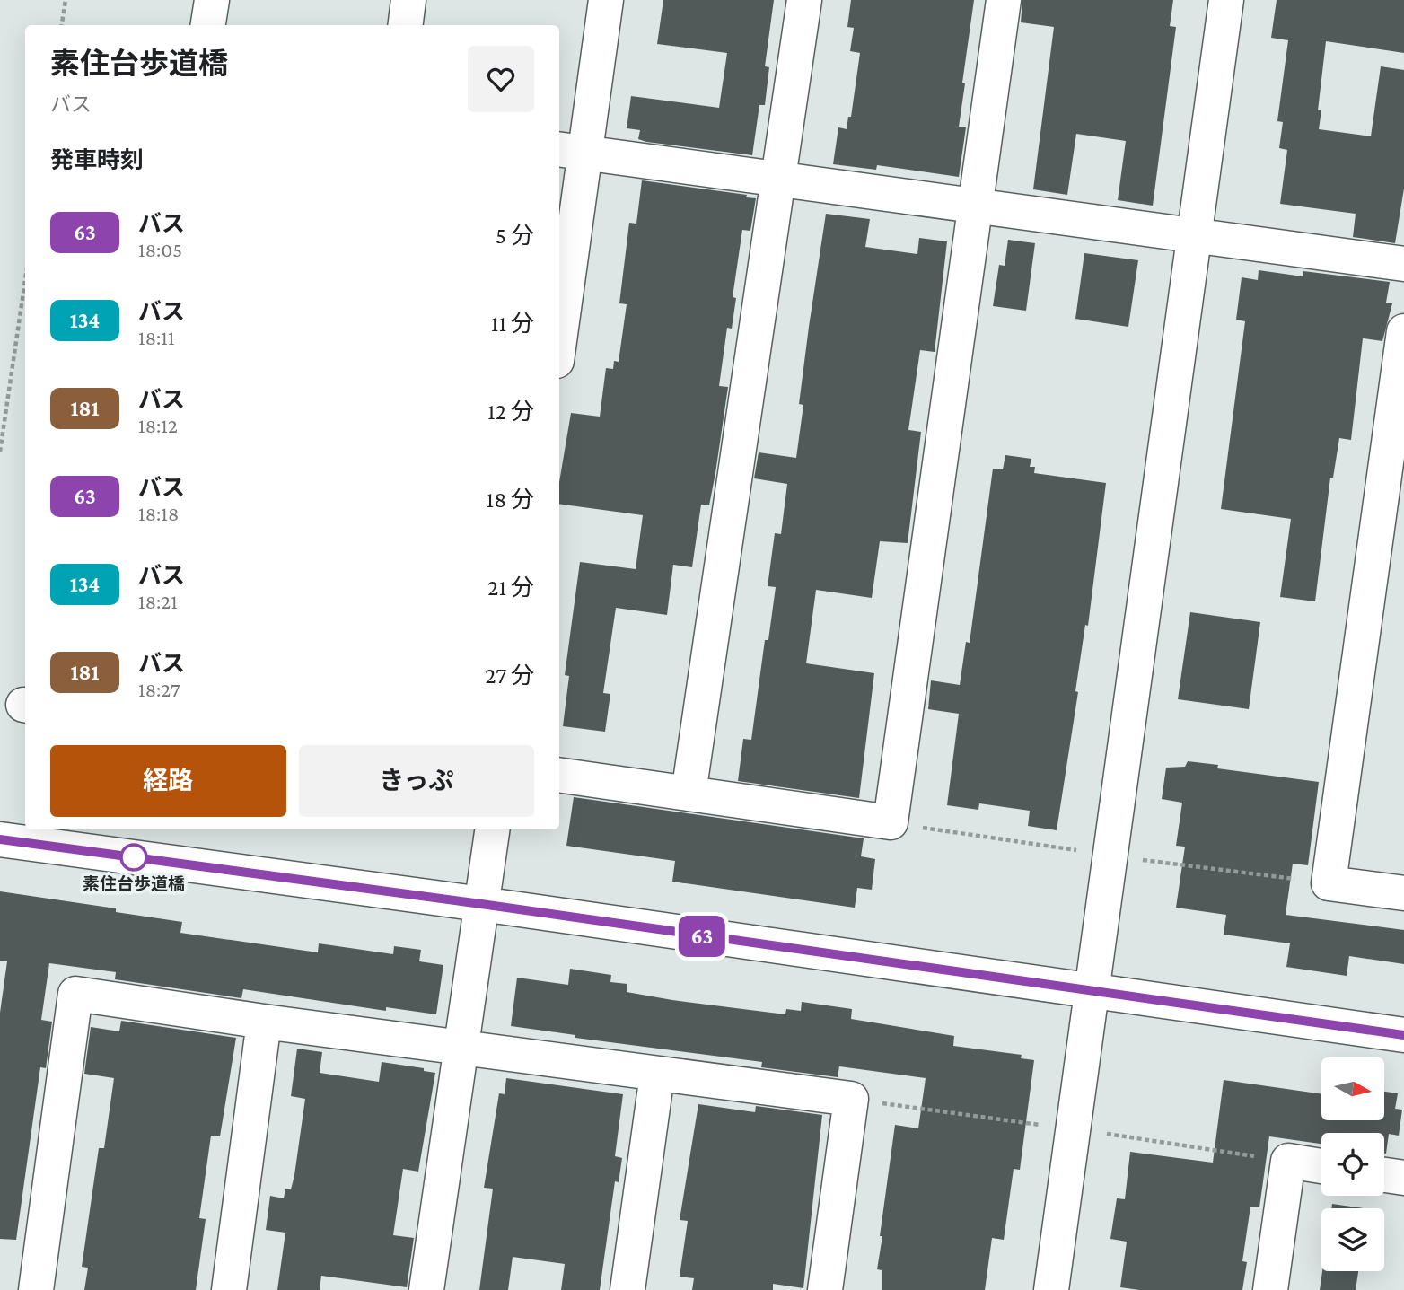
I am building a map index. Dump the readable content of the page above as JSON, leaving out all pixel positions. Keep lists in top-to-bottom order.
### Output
{
  "places": ["素住台歩道橋"],
  "lines": ["bus line 63"],
  "north": "right",
  "page": {
    "on_map": "63",
    "heading": [
      ["素住台歩道橋", "バス"],
      "発車時刻"
    ],
    "list": [
      {
        "mark": "63",
        "name": "バス",
        "note": "18:05",
        "value": "5 分"
      },
      {
        "mark": "134",
        "name": "バス",
        "note": "18:11",
        "value": "11 分"
      },
      {
        "mark": "181",
        "name": "バス",
        "note": "18:12",
        "value": "12 分"
      },
      {
        "mark": "63",
        "name": "バス",
        "note": "18:18",
        "value": "18 分"
      },
      {
        "mark": "134",
        "name": "バス",
        "note": "18:21",
        "value": "21 分"
      },
      {
        "mark": "181",
        "name": "バス",
        "note": "18:27",
        "value": "27 分"
      }
    ],
    "buttons": ["経路", "きっぷ"]
  }
}
